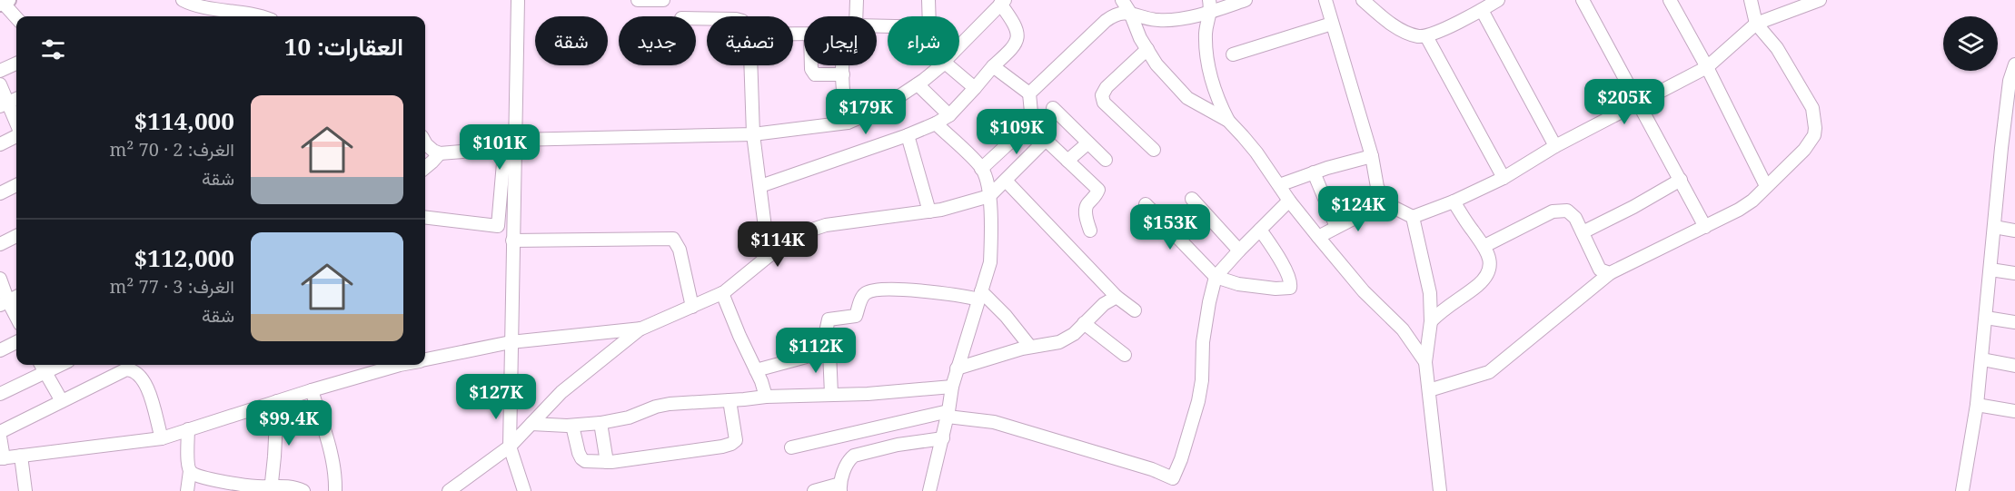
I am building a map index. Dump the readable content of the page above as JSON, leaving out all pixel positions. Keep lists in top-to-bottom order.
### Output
{
  "page": {
    "chip": [
      "شراء",
      "إيجار",
      "تصفية",
      "جديد",
      "شقة"
    ],
    "heading": "العقارات: 10",
    "price": [
      "$205K",
      "$179K",
      "$109K",
      "$101K",
      "$124K",
      "$153K",
      "$114K",
      "$112K",
      "$127K",
      "$99.4K"
    ],
    "list": [
      {
        "name": "$114,000",
        "note": "الغرف: 2 · 70 m² · شقة"
      },
      {
        "name": "$112,000",
        "note": "الغرف: 3 · 77 m² · شقة"
      }
    ]
  }
}
